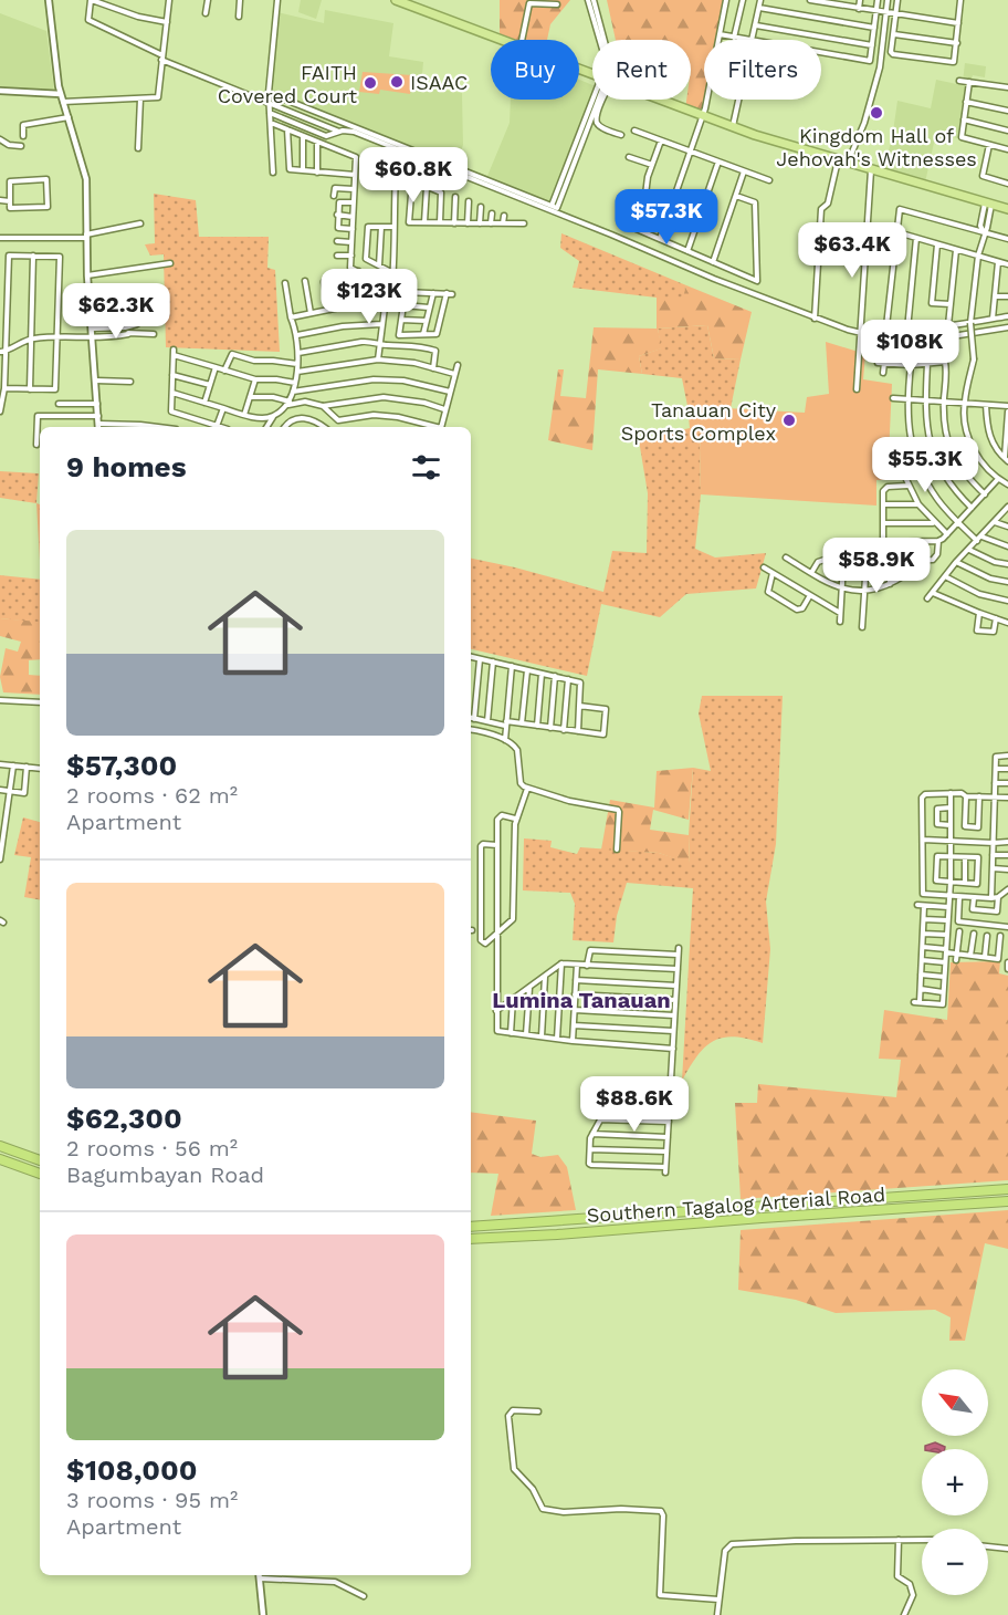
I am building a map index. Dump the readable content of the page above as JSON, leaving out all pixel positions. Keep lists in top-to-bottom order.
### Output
{
  "streets": {
    "highway": ["Southern Tagalog Arterial Road"]
  },
  "districts": ["Lumina Tanauan"],
  "places": [
    "ISAAC",
    "FAITH Covered Court",
    "Kingdom Hall of Jehovah's Witnesses",
    "Tanauan City Sports Complex"
  ],
  "north": "top left",
  "page": {
    "chip": ["Buy", "Rent", "Filters"],
    "price": [
      "$60.8K",
      "$57.3K",
      "$63.4K",
      "$123K",
      "$62.3K",
      "$108K",
      "$55.3K",
      "$58.9K",
      "$88.6K"
    ],
    "heading": "9 homes",
    "list": [
      {
        "name": "$57,300",
        "note": "2 rooms · 62 m² · Apartment"
      },
      {
        "name": "$62,300",
        "note": "2 rooms · 56 m² · Bagumbayan Road"
      },
      {
        "name": "$108,000",
        "note": "3 rooms · 95 m² · Apartment"
      }
    ],
    "map_buttons": ["+", "−"]
  }
}
